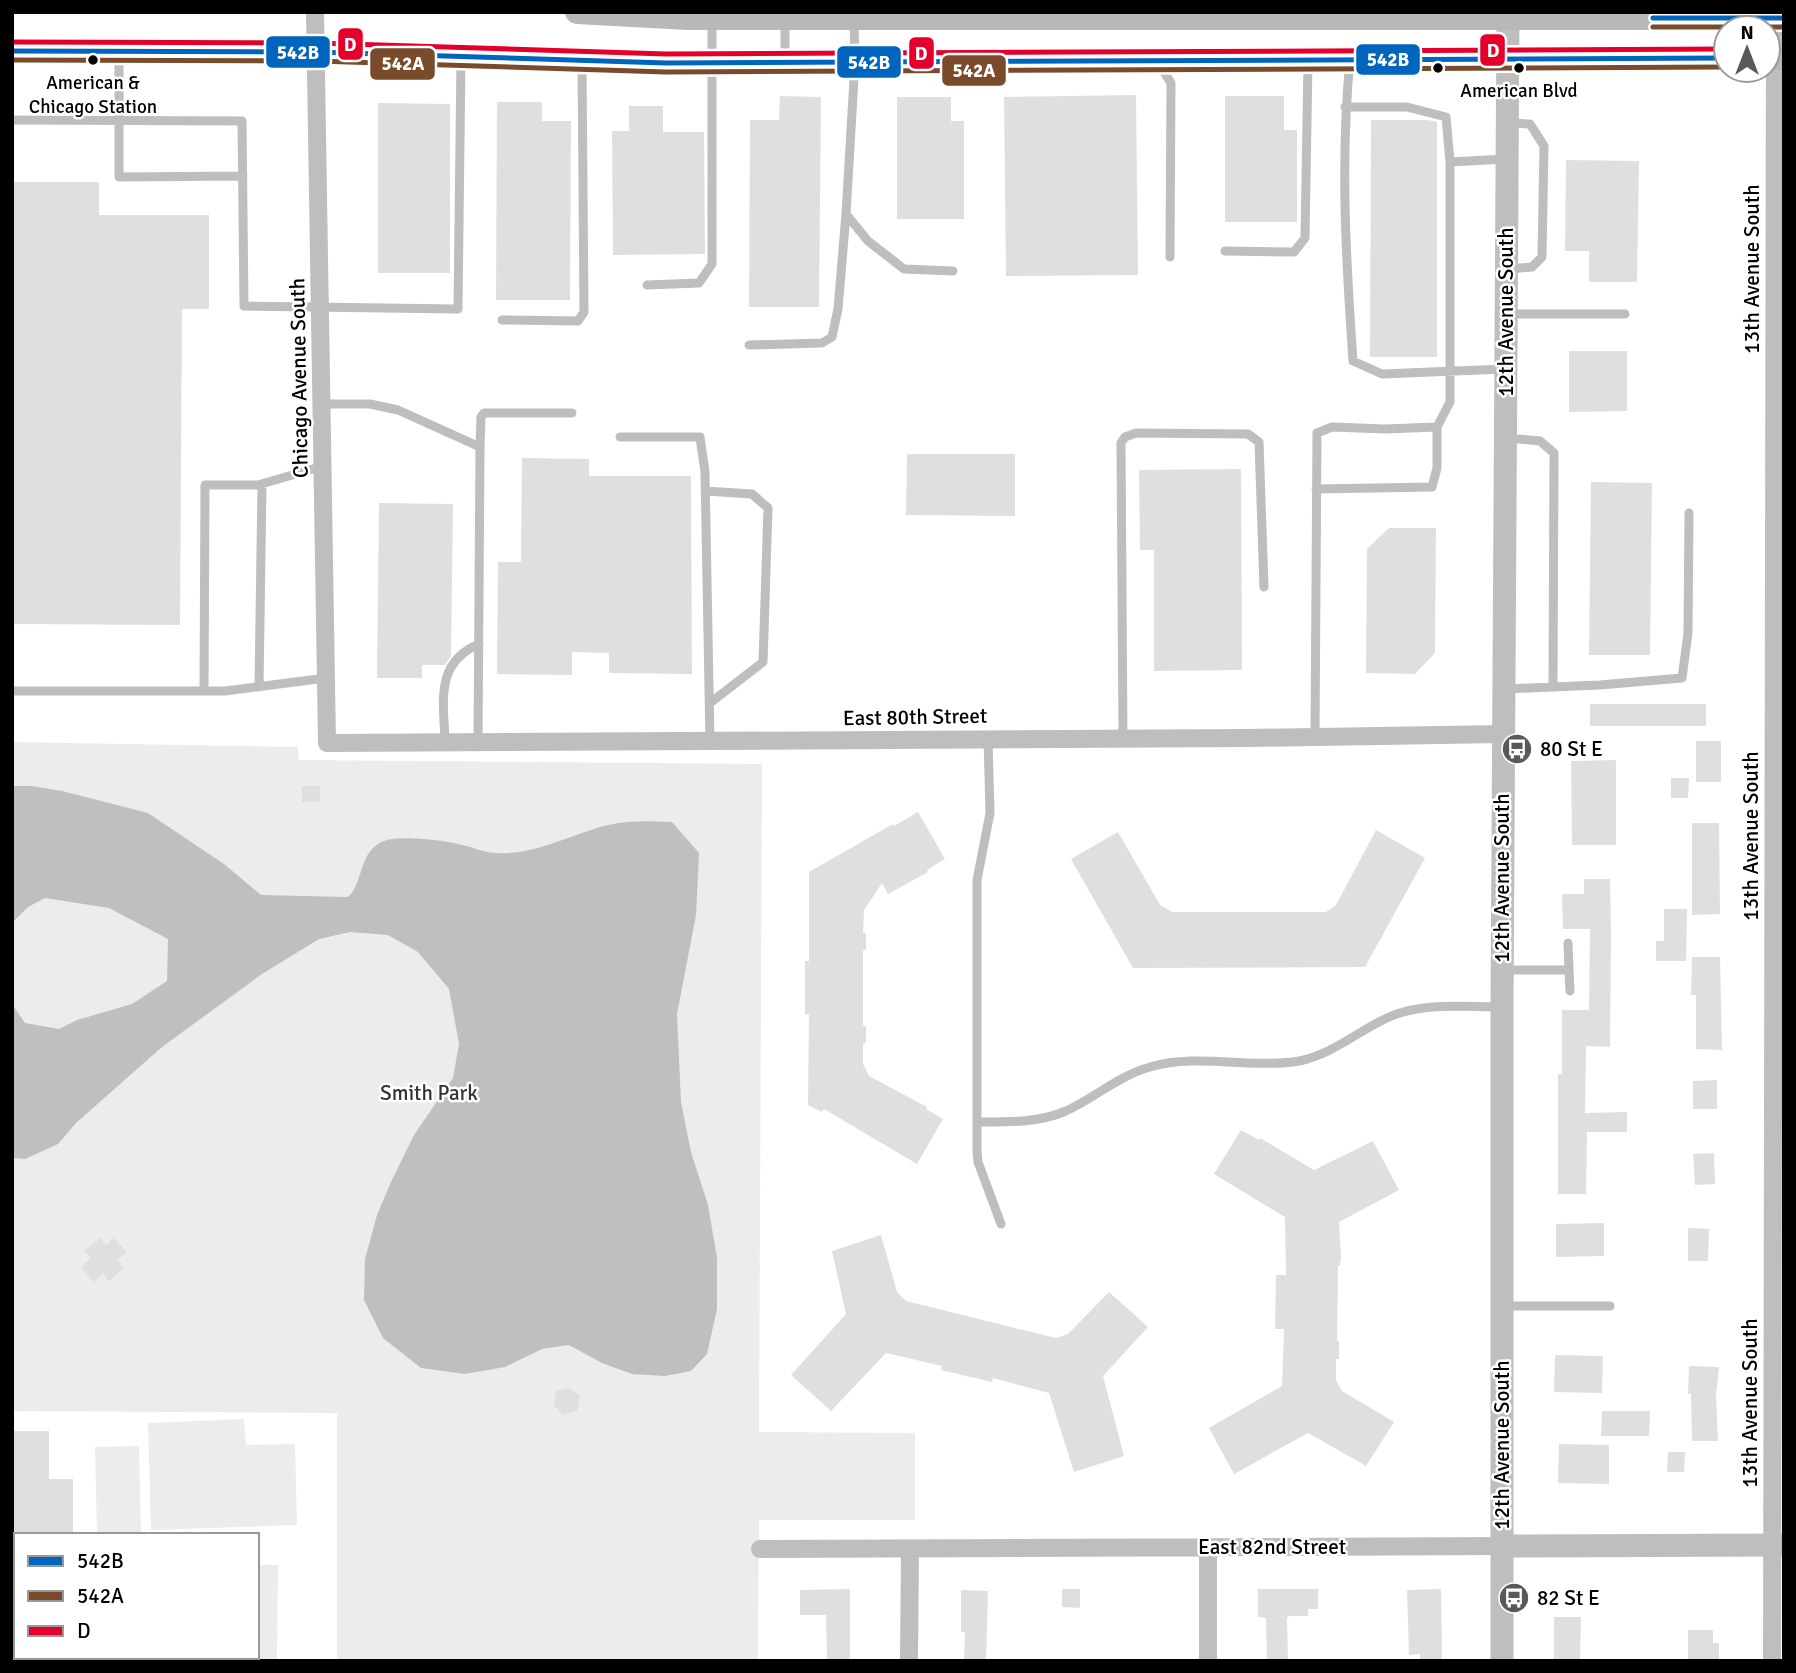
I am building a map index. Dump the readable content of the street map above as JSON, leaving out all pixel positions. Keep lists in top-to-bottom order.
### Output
{
  "streets": {
    "street": [
      "13th Avenue South",
      "12th Avenue South",
      "Chicago Avenue South",
      "East 80th Street",
      "East 82nd Street"
    ]
  },
  "crossings": [
    ["13th Avenue South", "East 82nd Street"],
    ["12th Avenue South", "East 80th Street"],
    ["12th Avenue South", "East 82nd Street"],
    ["Chicago Avenue South", "East 80th Street"]
  ],
  "parks": ["Smith Park"],
  "places": {
    "other": ["American & Chicago Station", "American Blvd"],
    "bus stop": ["80 St E", "82 St E"]
  },
  "lines": ["transit line 542B", "transit line 542A", "transit line D"],
  "legend": ["542B", "542A", "D"],
  "north": "top"
}
